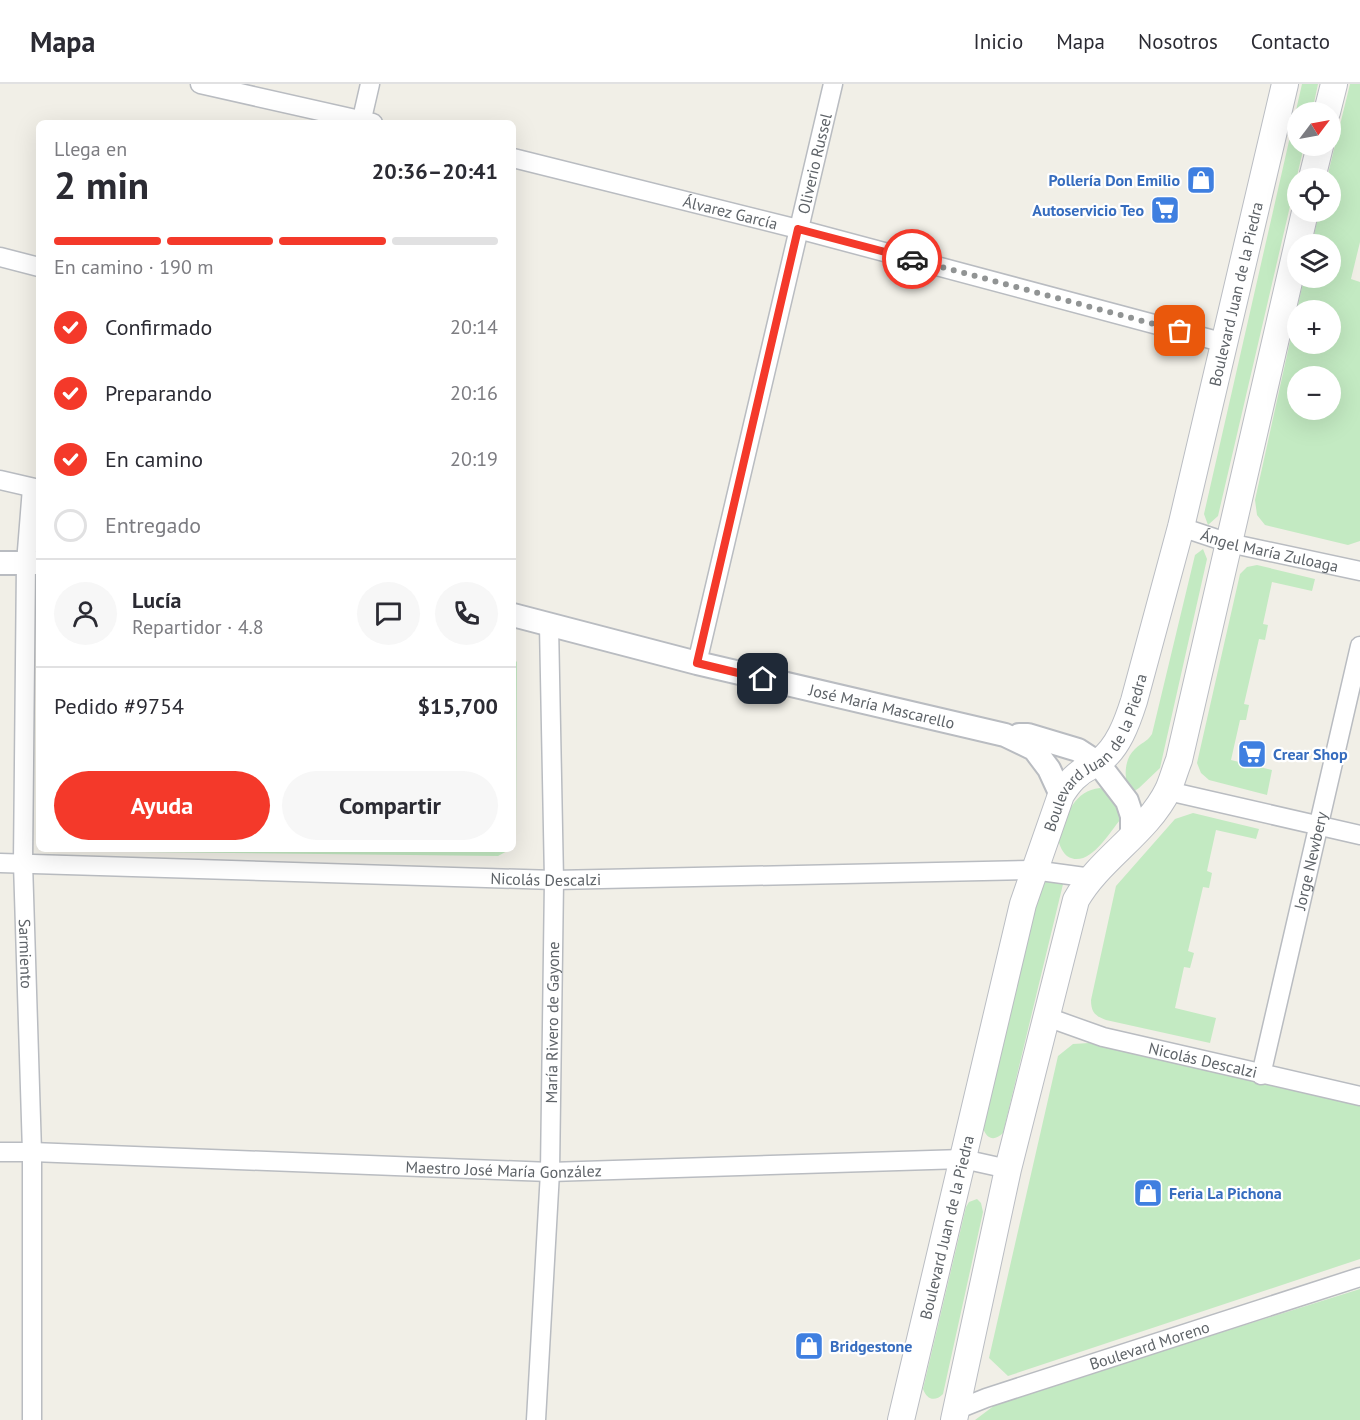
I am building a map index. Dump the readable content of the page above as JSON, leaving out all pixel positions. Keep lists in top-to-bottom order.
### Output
{
  "streets": {
    "main road": ["Boulevard Juan de la Piedra"],
    "street": [
      "Oliverio Russel",
      "Álvarez García",
      "Ángel María Zuloaga",
      "José María Mascarello",
      "Jorge Newbery",
      "Nicolás Descalzi",
      "Sarmiento",
      "María Rivero de Gayone",
      "Maestro José María González",
      "Boulevard Moreno"
    ]
  },
  "crossings": [
    ["Oliverio Russel", "Álvarez García"],
    ["Oliverio Russel", "José María Mascarello"],
    ["Álvarez García", "Boulevard Juan de la Piedra"],
    ["Boulevard Juan de la Piedra", "Ángel María Zuloaga"],
    ["Boulevard Juan de la Piedra", "Nicolás Descalzi"],
    ["Boulevard Juan de la Piedra", "Maestro José María González"],
    ["José María Mascarello", "María Rivero de Gayone"],
    ["Jorge Newbery", "Nicolás Descalzi"],
    ["Nicolás Descalzi", "Sarmiento"],
    ["Nicolás Descalzi", "María Rivero de Gayone"],
    ["Sarmiento", "Maestro José María González"],
    ["María Rivero de Gayone", "Maestro José María González"]
  ],
  "places": {
    "shop": ["Pollería Don Emilio", "Feria La Pichona", "Bridgestone"],
    "supermarket": ["Autoservicio Teo", "Crear Shop"]
  },
  "north": "top right",
  "page": {
    "header": "Mapa",
    "nav": [
      "Inicio",
      "Mapa",
      "Nosotros",
      "Contacto"
    ],
    "map_buttons": ["+", "−"],
    "heading": ["2 min", "Llega en", "20:36–20:41"],
    "panel": [
      "Lucía",
      "Repartidor · 4.8",
      "Pedido #9754",
      "$15,700"
    ],
    "bar": "En camino · 190 m",
    "list": [
      ["Confirmado", "20:14"],
      ["Preparando", "20:16"],
      ["En camino", "20:19"],
      "Entregado"
    ],
    "buttons": ["Ayuda", "Compartir"]
  }
}
